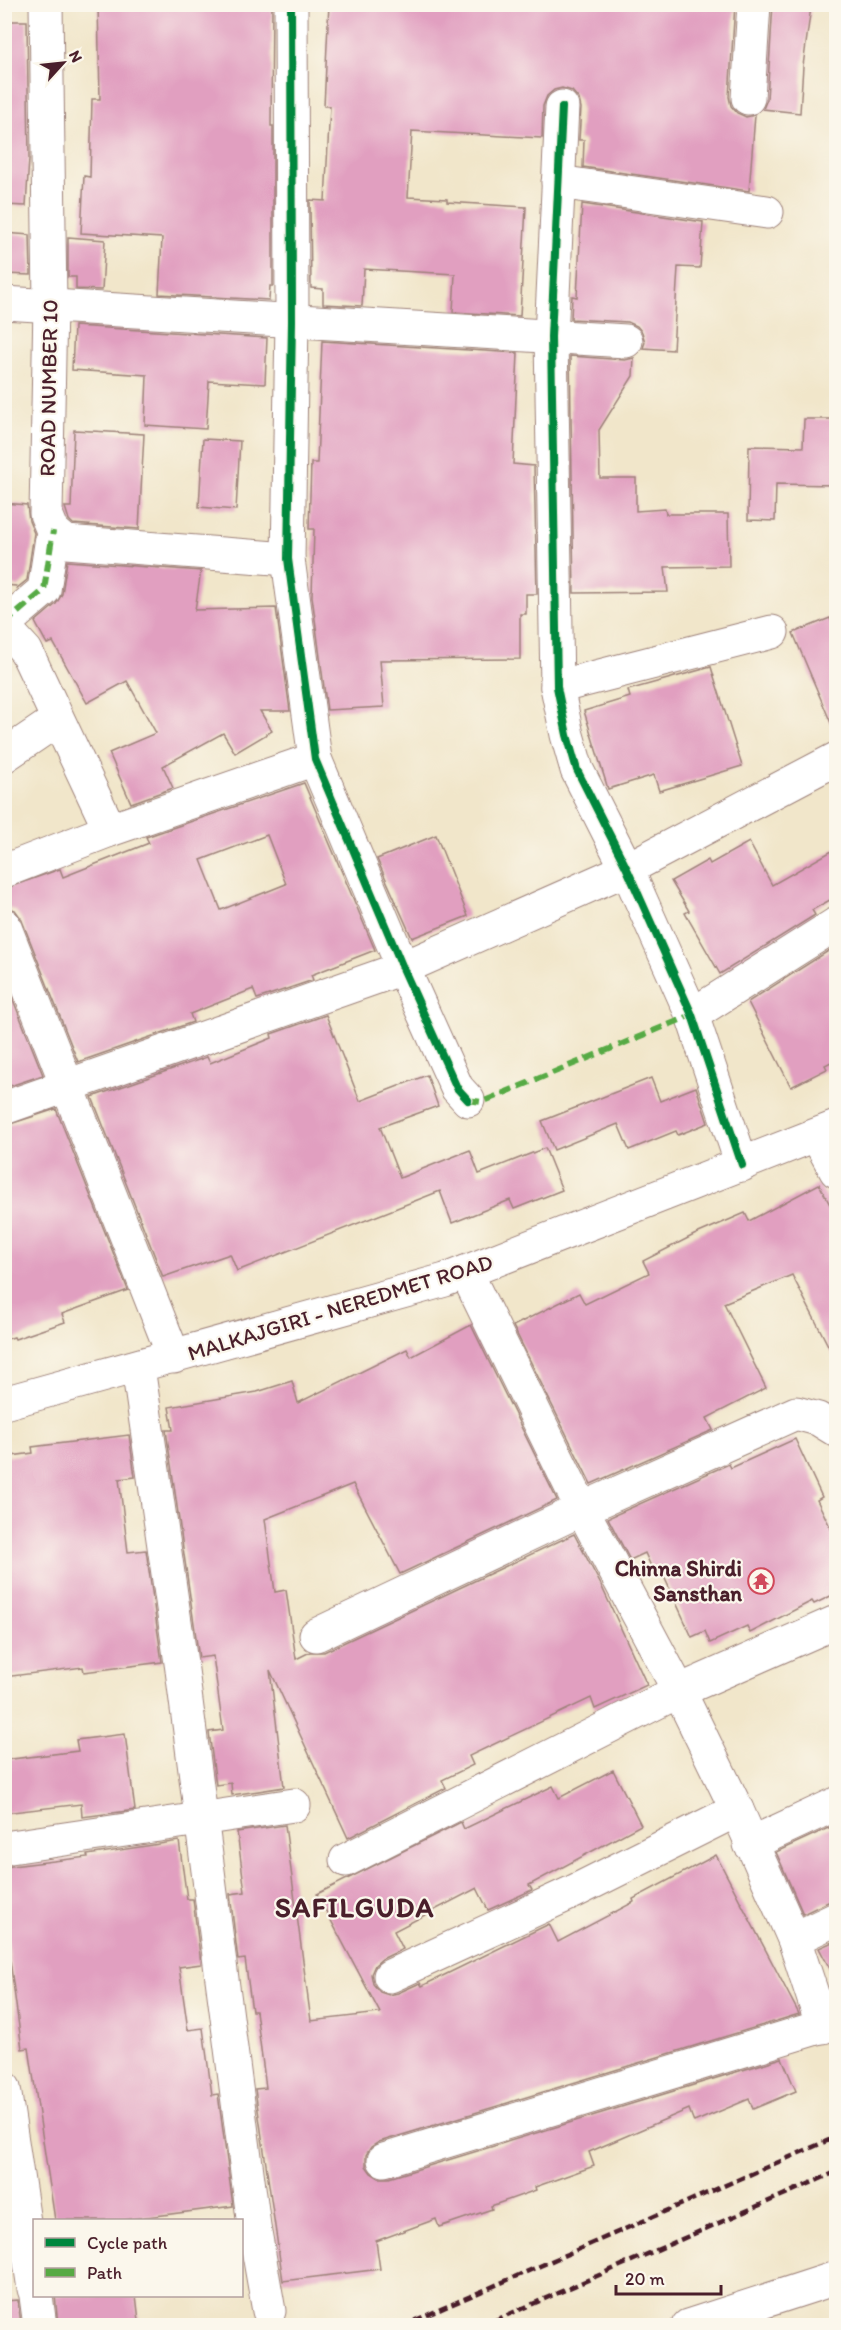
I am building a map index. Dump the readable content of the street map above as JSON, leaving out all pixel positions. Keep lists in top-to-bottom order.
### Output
{
  "streets": {
    "street": ["ROAD NUMBER 10", "MALKAJGIRI - NEREDMET ROAD"]
  },
  "districts": ["SAFILGUDA"],
  "places": {
    "temple": ["Chinna Shirdi Sansthan"]
  },
  "legend": ["Cycle path", "Path"],
  "scale_bar": "20 m",
  "north": "top right"
}
